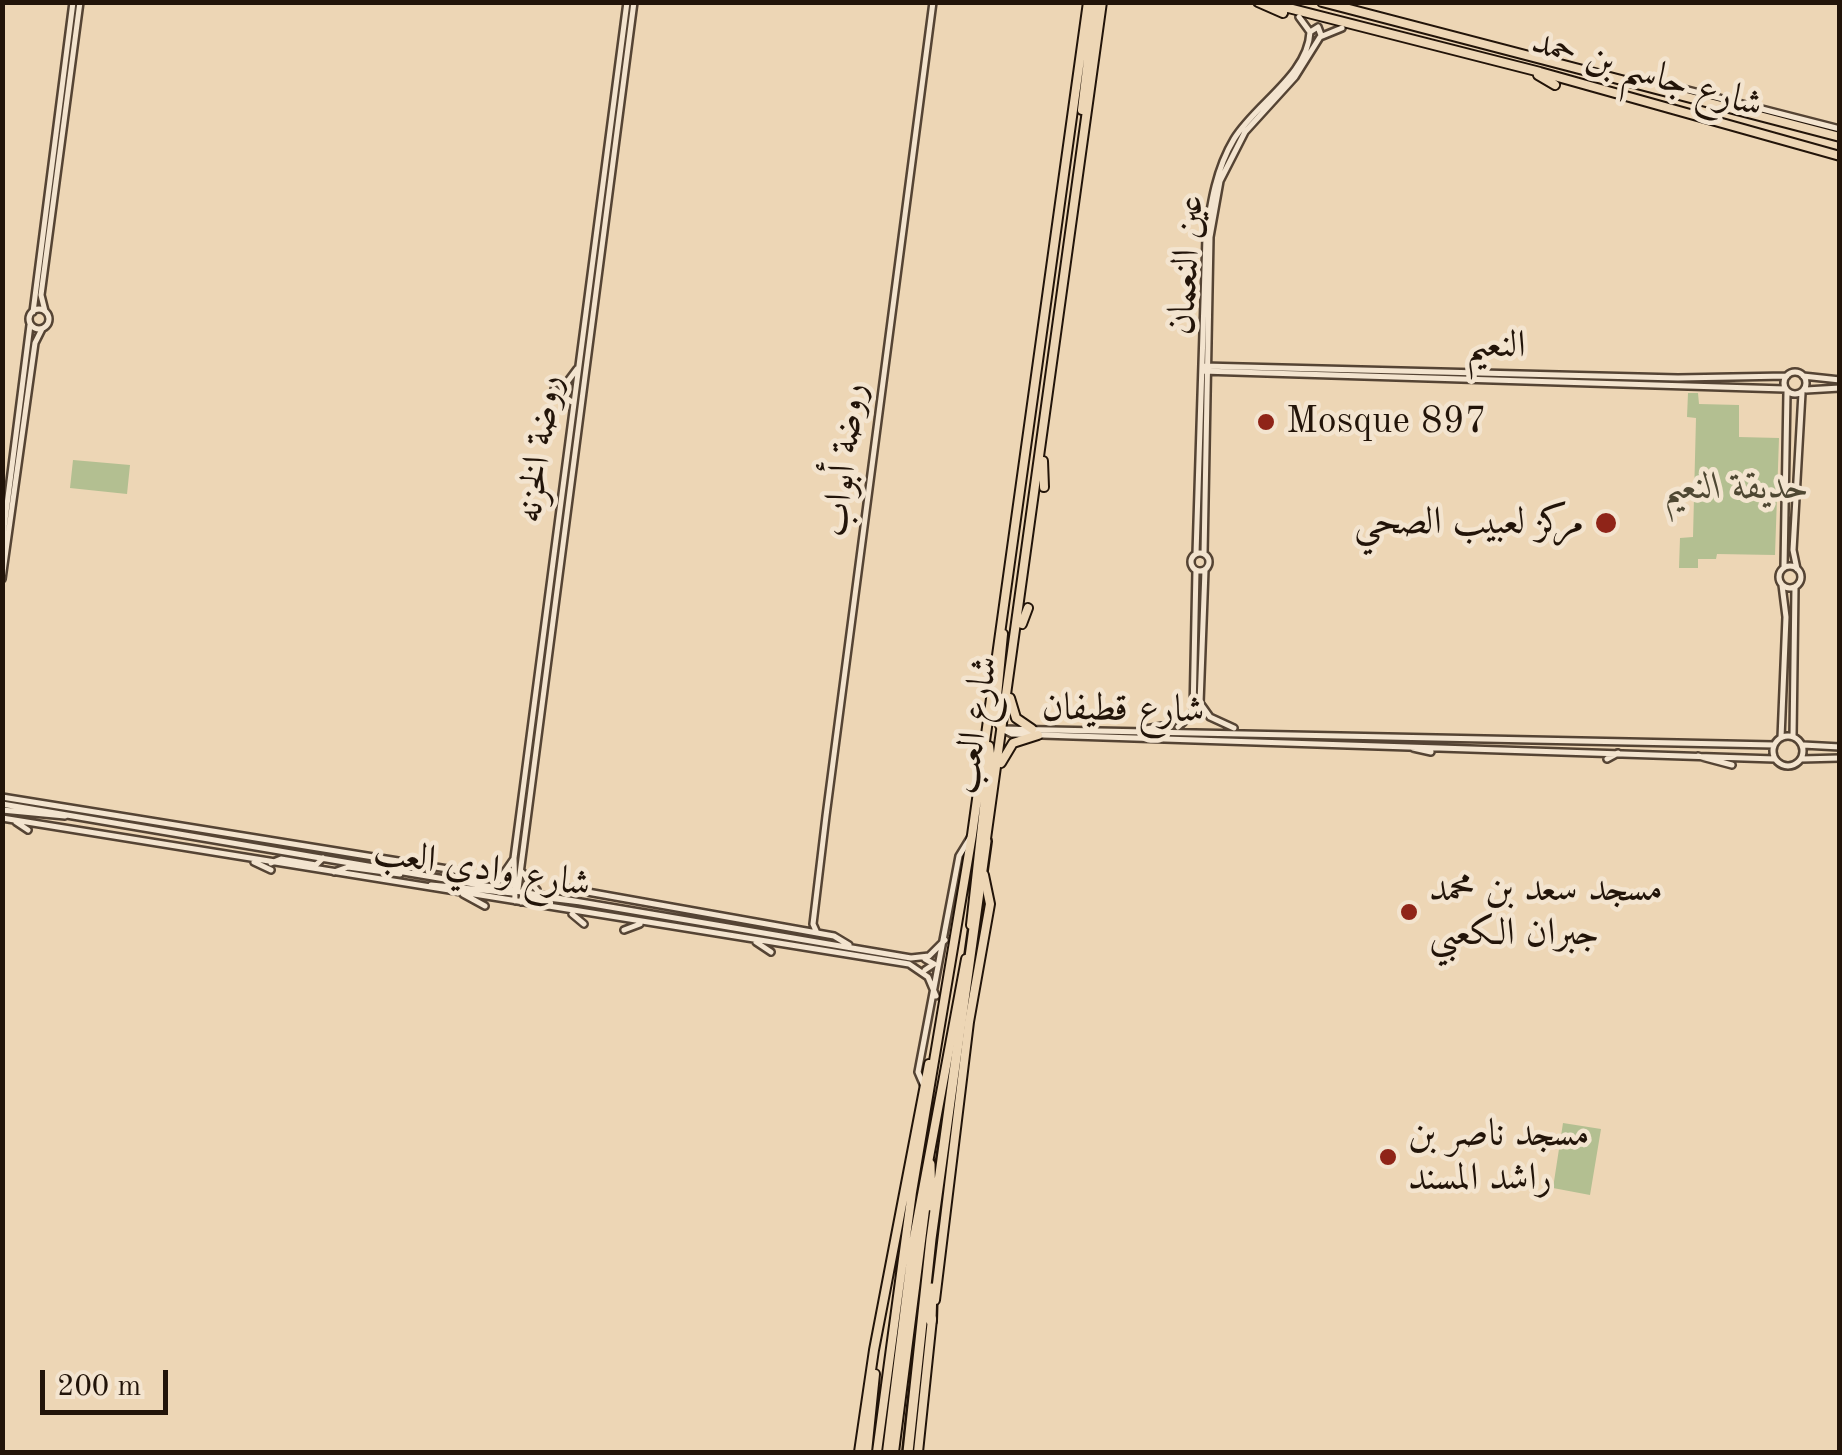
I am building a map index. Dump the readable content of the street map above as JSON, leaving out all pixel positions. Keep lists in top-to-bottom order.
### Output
{
  "streets": {
    "main road": ["شارع جاسم بن حمد", "شارع العب"],
    "street": [
      "عين النعمان",
      "النعيم",
      "روضة الخزنه",
      "روضة أبواب",
      "شارع قطيفان",
      "شارع وادي العب"
    ]
  },
  "crossings": [
    ["عين النعمان", "النعيم"],
    ["روضة الخزنه", "شارع وادي العب"],
    ["روضة أبواب", "شارع وادي العب"],
    ["شارع قطيفان", "شارع العب"]
  ],
  "parks": ["حديقة النعيم"],
  "places": [
    "Mosque 897",
    "مركز لعبيب الصحي",
    "مسجد سعد بن محمد جبران الكعبي",
    "مسجد ناصر بن راشد المسند"
  ],
  "scale_bar": "200 m"
}
